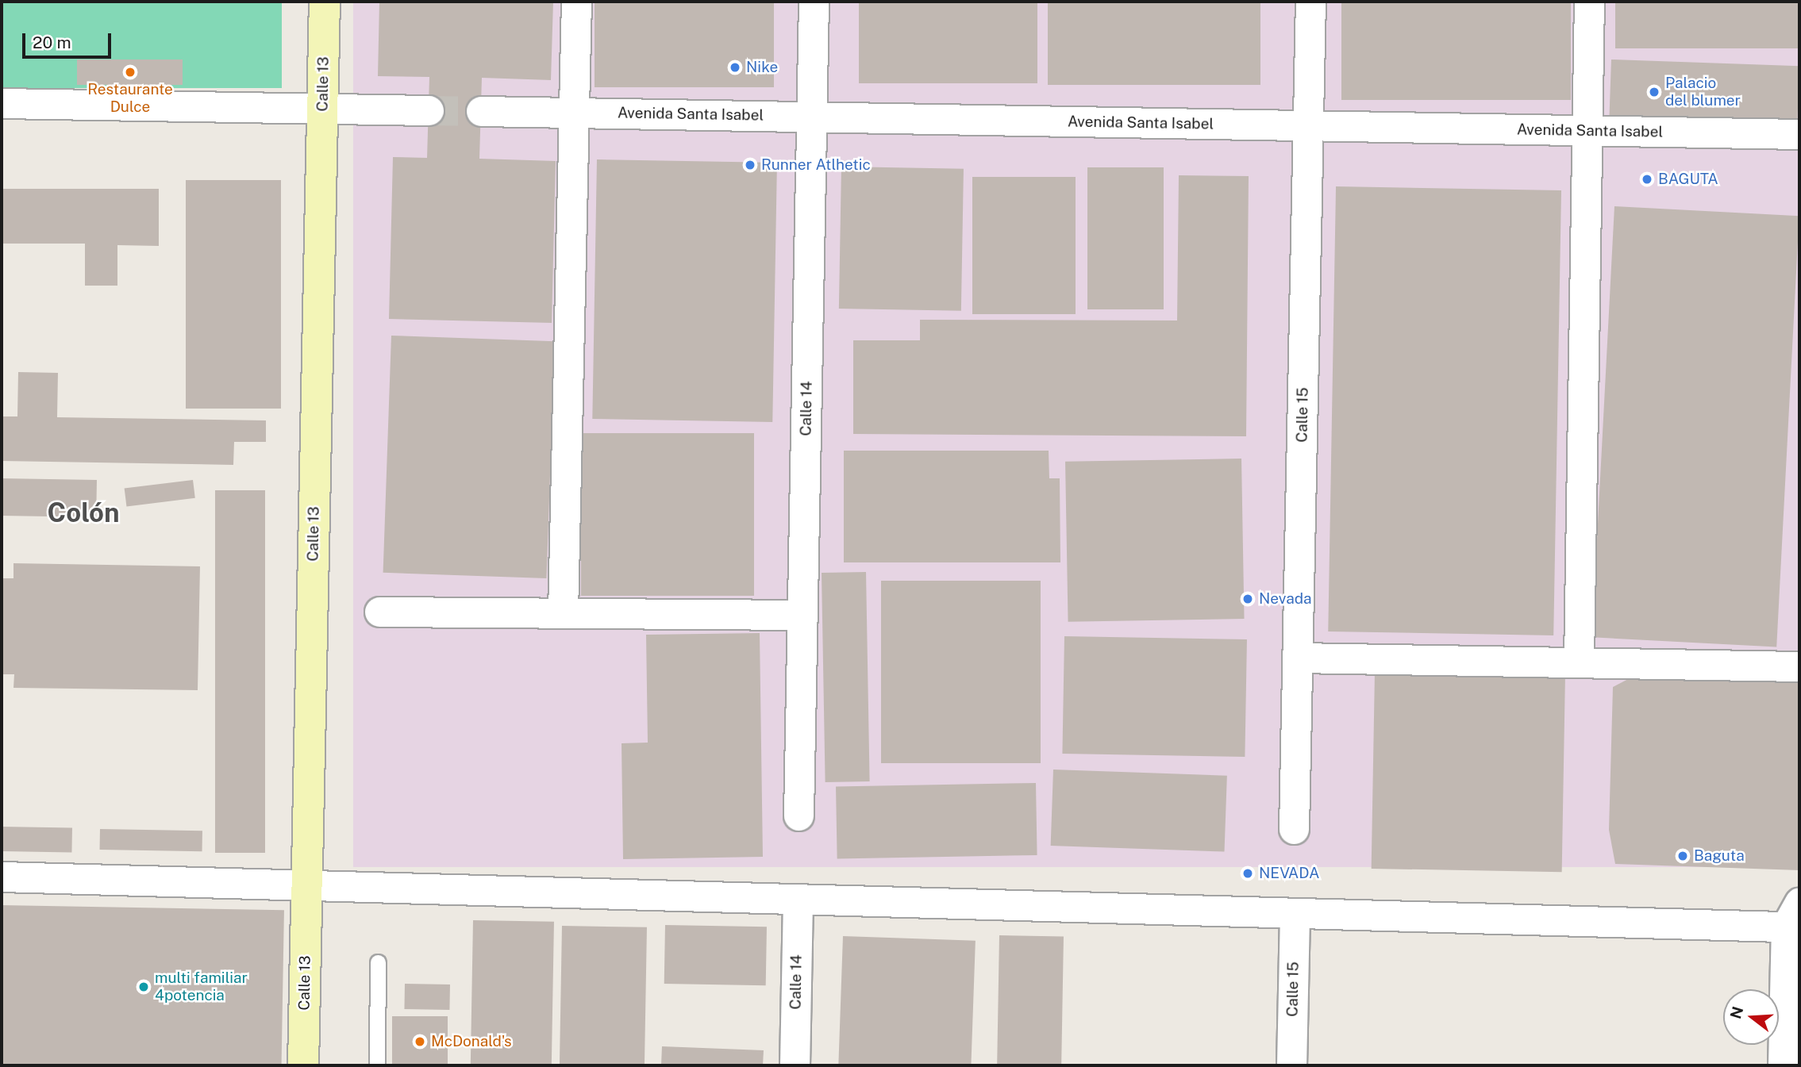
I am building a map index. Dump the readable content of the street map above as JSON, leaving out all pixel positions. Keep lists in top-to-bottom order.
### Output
{
  "streets": {
    "main road": ["Calle 13"],
    "street": ["Avenida Santa Isabel", "Calle 14", "Calle 15"]
  },
  "crossings": [
    ["Avenida Santa Isabel", "Calle 14"],
    ["Avenida Santa Isabel", "Calle 15"]
  ],
  "districts": ["Colón"],
  "places": [
    "Nike",
    "Restaurante Dulce",
    "Palacio del blumer",
    "Runner Atlhetic",
    "BAGUTA",
    "Nevada",
    "Baguta",
    "NEVADA",
    "multi familiar 4potencia",
    "McDonald's"
  ],
  "scale_bar": "20 m",
  "north": "left"
}
